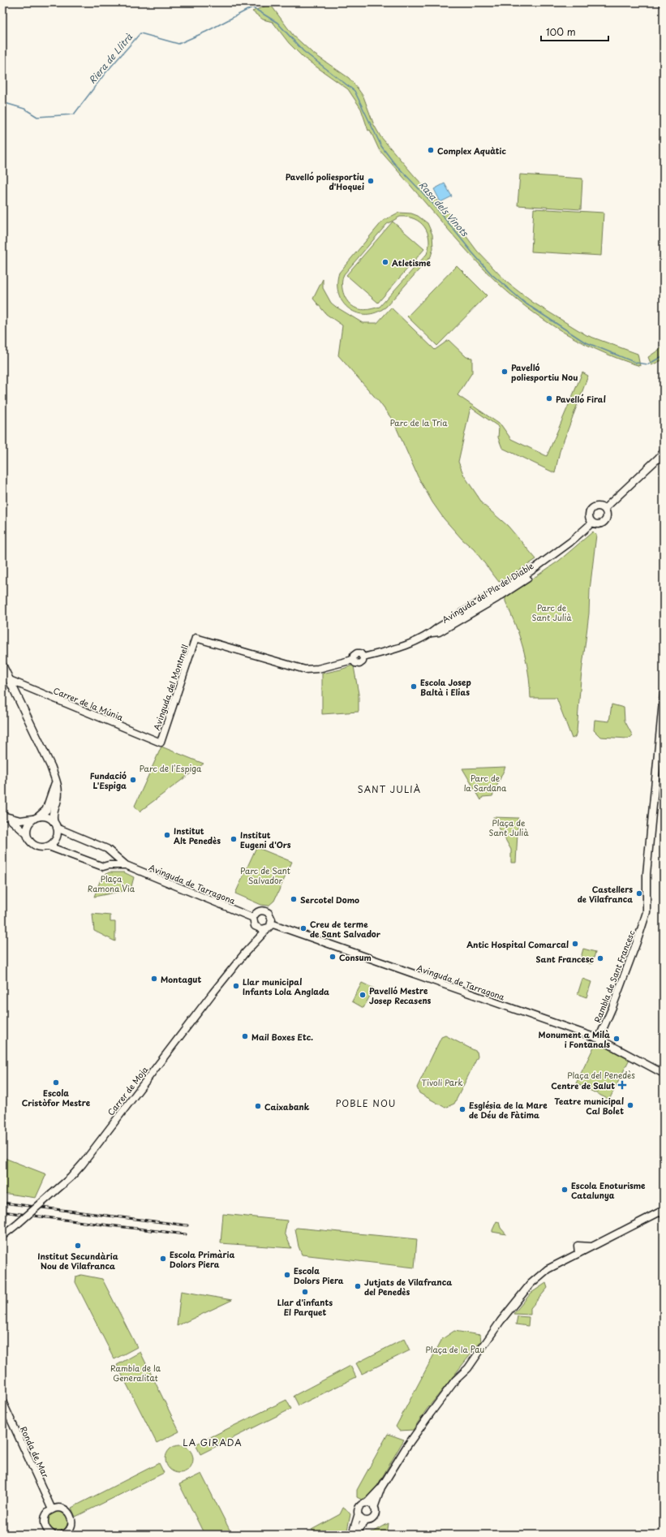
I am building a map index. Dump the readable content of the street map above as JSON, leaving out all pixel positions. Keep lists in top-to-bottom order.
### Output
{
  "streets": {
    "street": [
      "Avinguda del Pla del Diable",
      "Avinguda del Montmell",
      "Carrer de la Múnia",
      "Avinguda de Tarragona",
      "Rambla de Sant Francesc",
      "Carrer de Moja",
      "Ronda de Mar"
    ]
  },
  "crossings": [
    ["Avinguda del Pla del Diable", "Avinguda del Montmell"],
    ["Avinguda del Montmell", "Carrer de la Múnia"],
    ["Avinguda de Tarragona", "Rambla de Sant Francesc"],
    ["Avinguda de Tarragona", "Carrer de Moja"]
  ],
  "districts": ["SANT JULIÀ", "POBLE NOU", "LA GIRADA"],
  "water": ["Riera de Llitrà", "Rasa dels Vinots"],
  "parks": [
    "Parc de la Tria",
    "Parc de Sant Julià",
    "Parc de l'Espiga",
    "Parc de la Sardana",
    "Plaça de Sant Julià",
    "Parc de Sant Salvador",
    "Plaça Ramona Via",
    "Plaça del Penedès",
    "Tivoli Park",
    "Plaça de la Pau",
    "Rambla de la Generalitat"
  ],
  "places": {
    "other": [
      "Complex Aquàtic",
      "Pavelló poliesportiu d'Hoquei",
      "Atletisme",
      "Pavelló poliesportiu Nou",
      "Pavelló Firal",
      "Escola Josep Baltà i Elias",
      "Fundació L'Espiga",
      "Institut Alt Penedès",
      "Institut Eugeni d'Ors",
      "Castellers de Vilafranca",
      "Sercotel Domo",
      "Creu de terme de Sant Salvador",
      "Antic Hospital Comarcal",
      "Consum",
      "Sant Francesc",
      "Montagut",
      "Llar municipal Infants Lola Anglada",
      "Pavelló Mestre Josep Recasens",
      "Mail Boxes Etc.",
      "Monument a Milà i Fontanals",
      "Escola Cristòfor Mestre",
      "Teatre municipal Cal Bolet",
      "Caixabank",
      "Església de la Mare de Déu de Fàtima",
      "Escola Enoturisme Catalunya",
      "Institut Secundària Nou de Vilafranca",
      "Escola Primària Dolors Piera",
      "Escola Dolors Piera",
      "Jutjats de Vilafranca del Penedès",
      "Llar d'infants El Parquet"
    ],
    "health": ["Centre de Salut"]
  },
  "scale_bar": "100 m"
}
